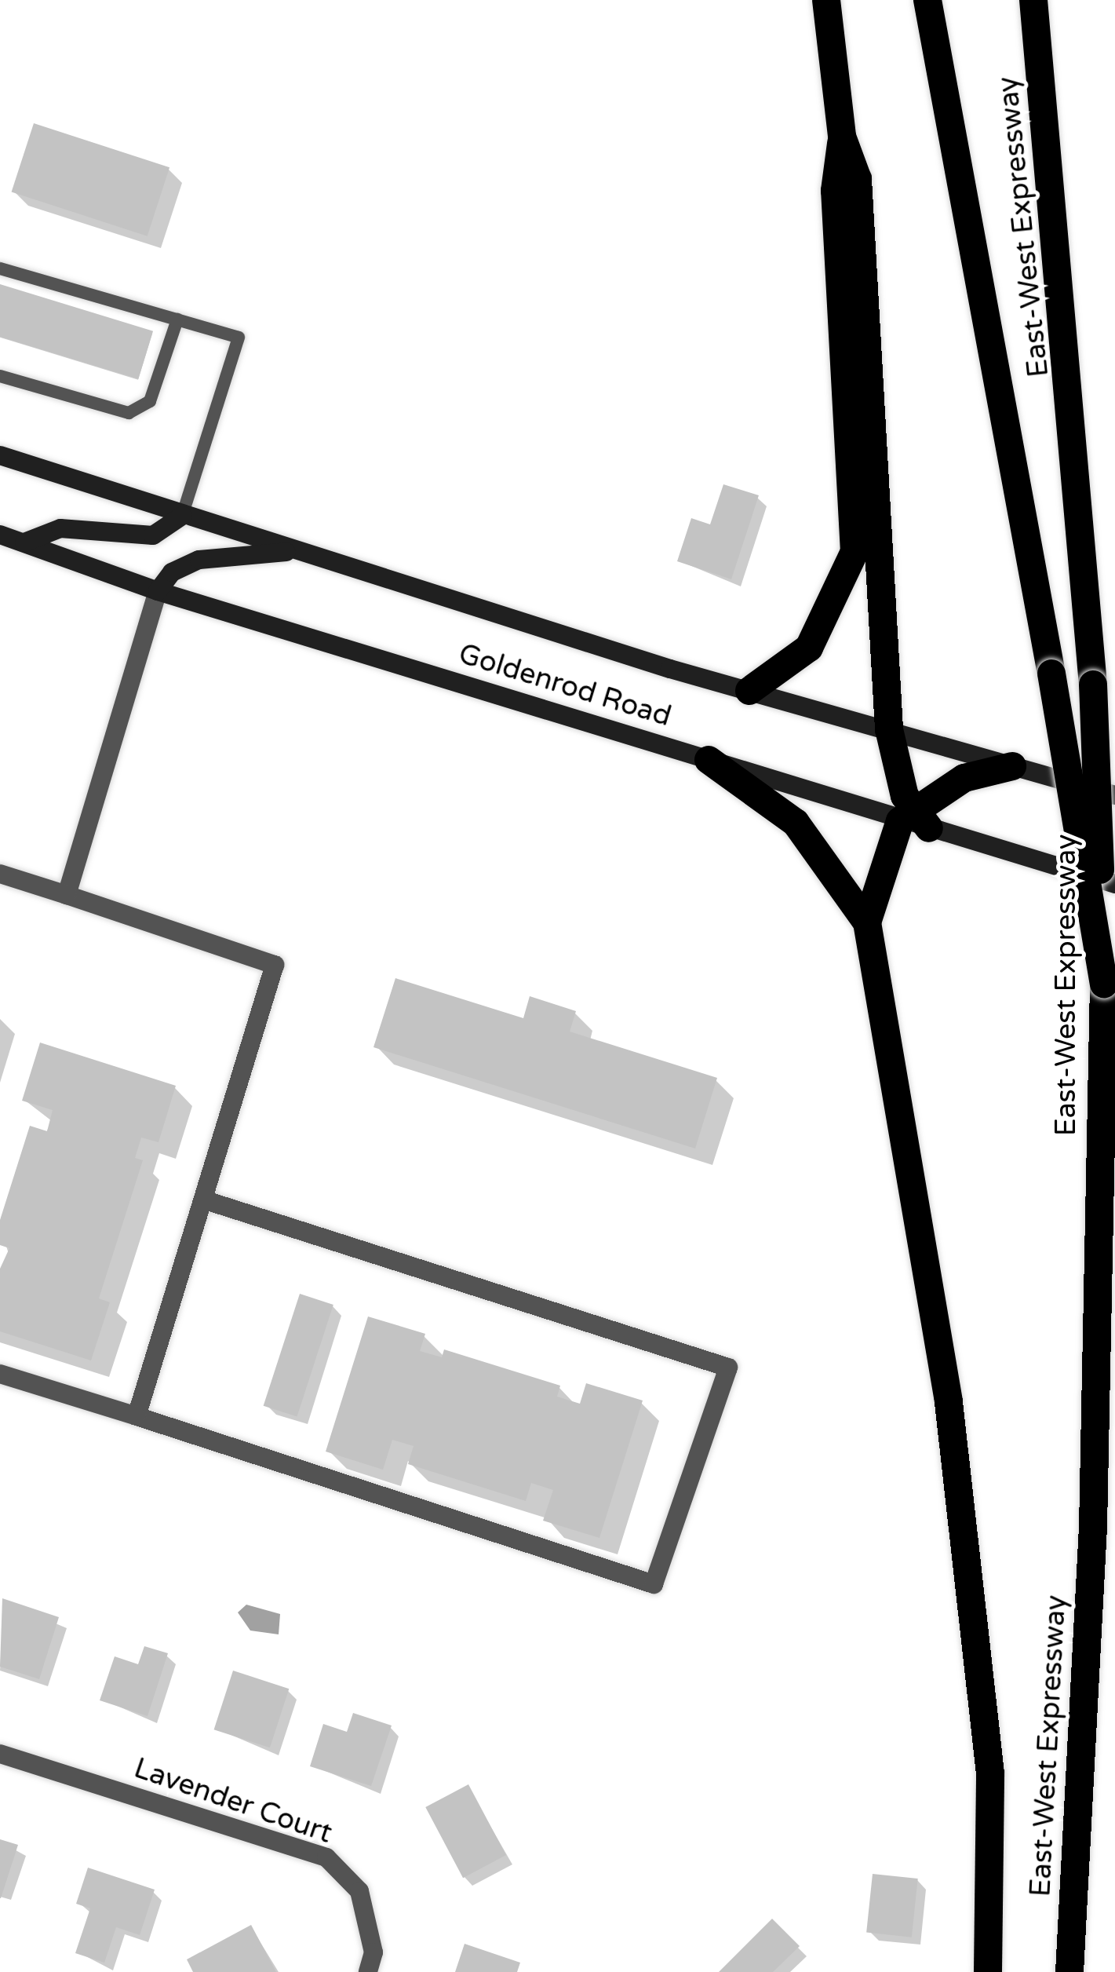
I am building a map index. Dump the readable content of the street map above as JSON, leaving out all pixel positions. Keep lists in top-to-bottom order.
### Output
{
  "streets": {
    "highway": ["East-West Expressway"],
    "main road": ["Goldenrod Road"],
    "street": ["Lavender Court"]
  }
}
